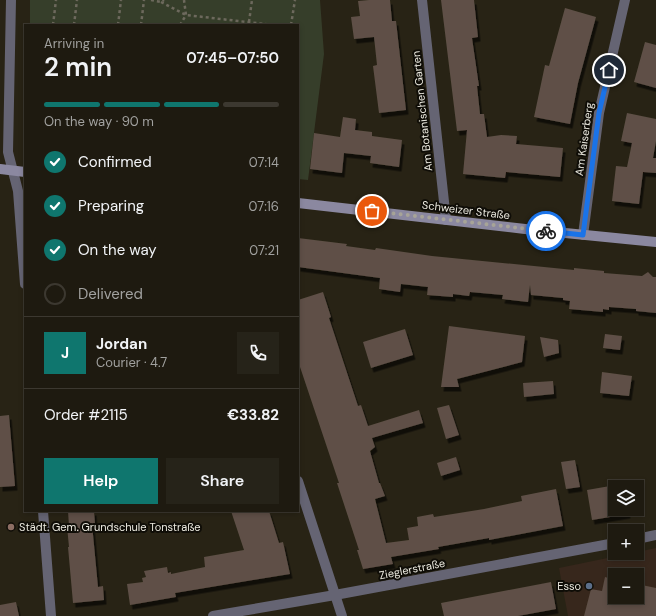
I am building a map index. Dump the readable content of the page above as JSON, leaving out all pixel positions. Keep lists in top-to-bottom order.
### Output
{
  "streets": {
    "main road": ["Schweizer Straße"],
    "street": ["Am Botanischen Garten", "Am Kaiserberg", "Zieglerstraße"]
  },
  "crossings": [
    ["Am Botanischen Garten", "Schweizer Straße"],
    ["Am Kaiserberg", "Schweizer Straße"]
  ],
  "places": ["Städt. Gem. Grundschule Tonstraße", "Esso"],
  "page": {
    "heading": ["2 min", "Arriving in", "07:45–07:50"],
    "panel": [
      "Jordan",
      "Courier · 4.7",
      "Order #2115",
      "€33.82"
    ],
    "bar": "On the way · 90 m",
    "list": [
      ["Confirmed", "07:14"],
      ["Preparing", "07:16"],
      ["On the way", "07:21"],
      "Delivered"
    ],
    "round": "J",
    "buttons": ["Help", "Share"],
    "map_buttons": ["+", "−"]
  }
}
